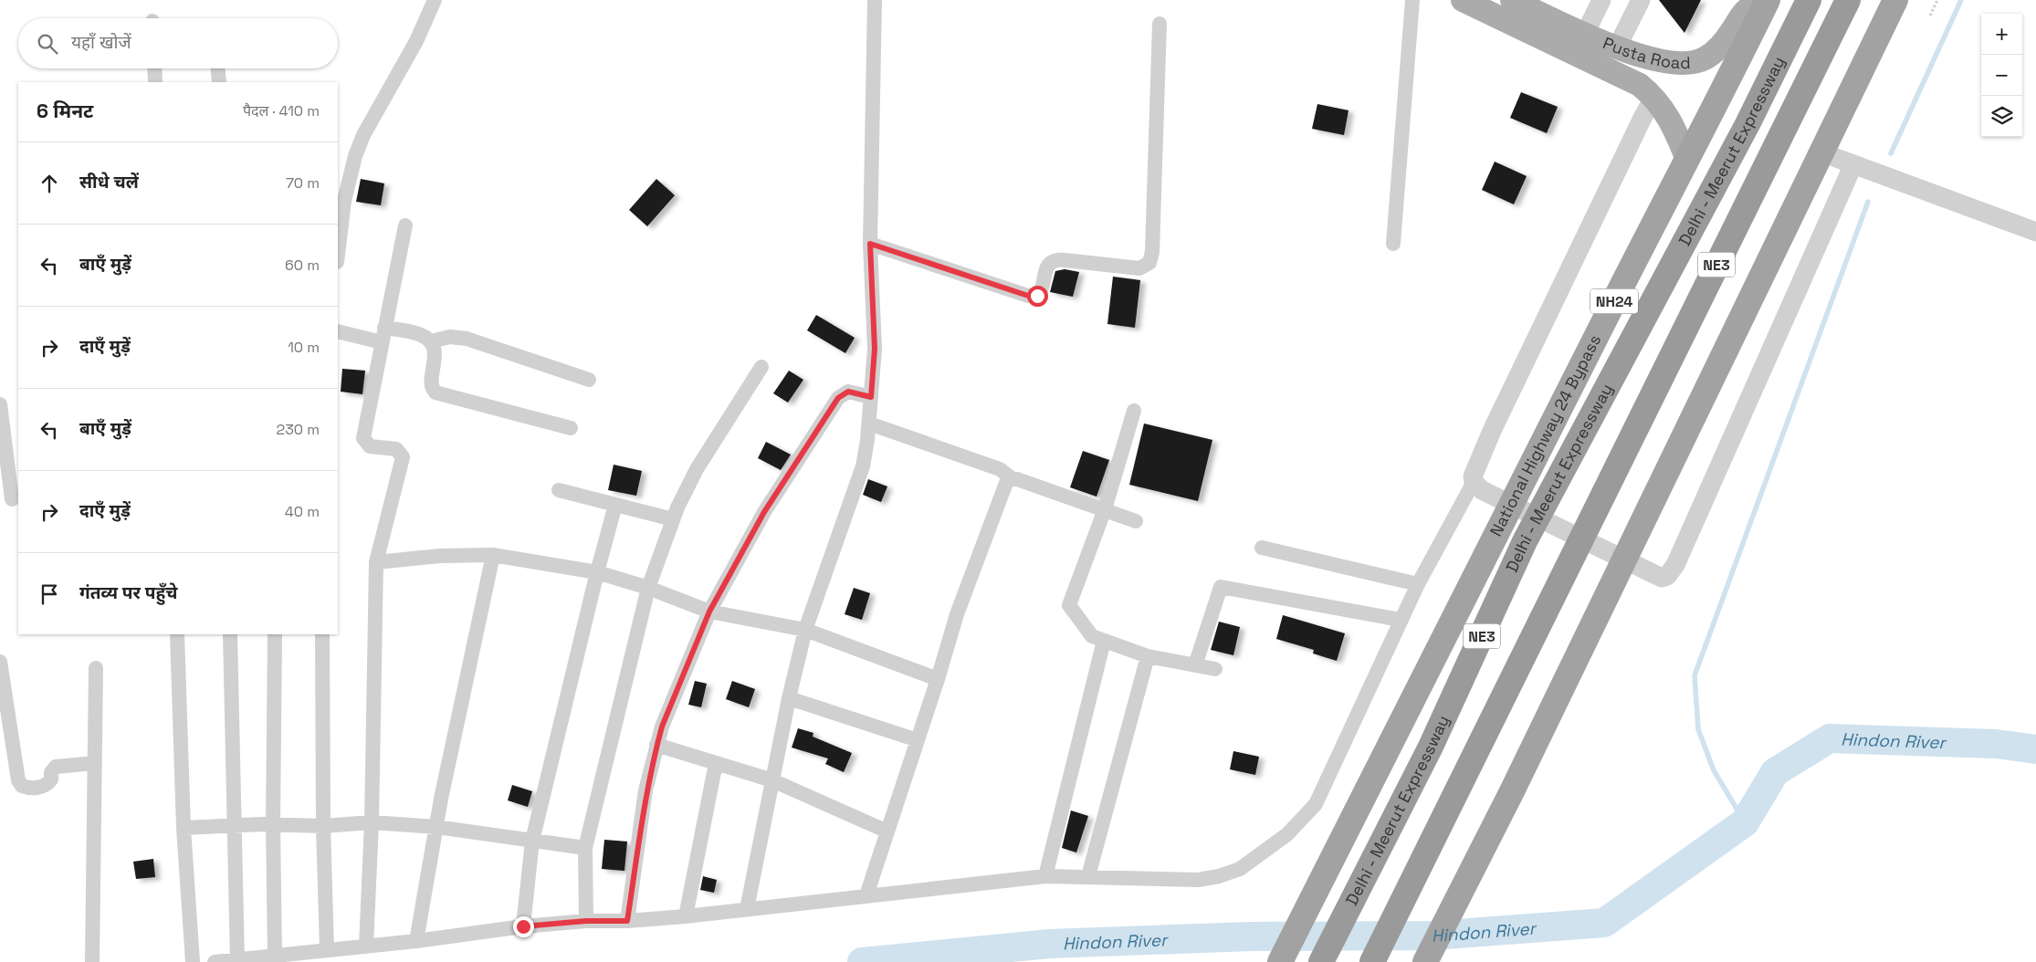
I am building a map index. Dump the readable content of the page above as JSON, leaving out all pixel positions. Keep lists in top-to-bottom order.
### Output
{
  "streets": {
    "highway": [
      "Delhi - Meerut Expressway",
      "NE3",
      "NH24",
      "National Highway 24 Bypass"
    ],
    "main road": ["Pusta Road"]
  },
  "crossings": [
    ["Pusta Road", "National Highway 24 Bypass"]
  ],
  "water": ["Hindon River"],
  "page": {
    "map_buttons": ["+", "−"],
    "search": "यहाँ खोजें",
    "heading": ["6 मिनट", "पैदल · 410 m"],
    "list": [
      ["सीधे चलें", "70 m"],
      ["बाएँ मुड़ें", "60 m"],
      ["दाएँ मुड़ें", "10 m"],
      ["बाएँ मुड़ें", "230 m"],
      ["दाएँ मुड़ें", "40 m"],
      "गंतव्य पर पहुँचे"
    ]
  }
}
